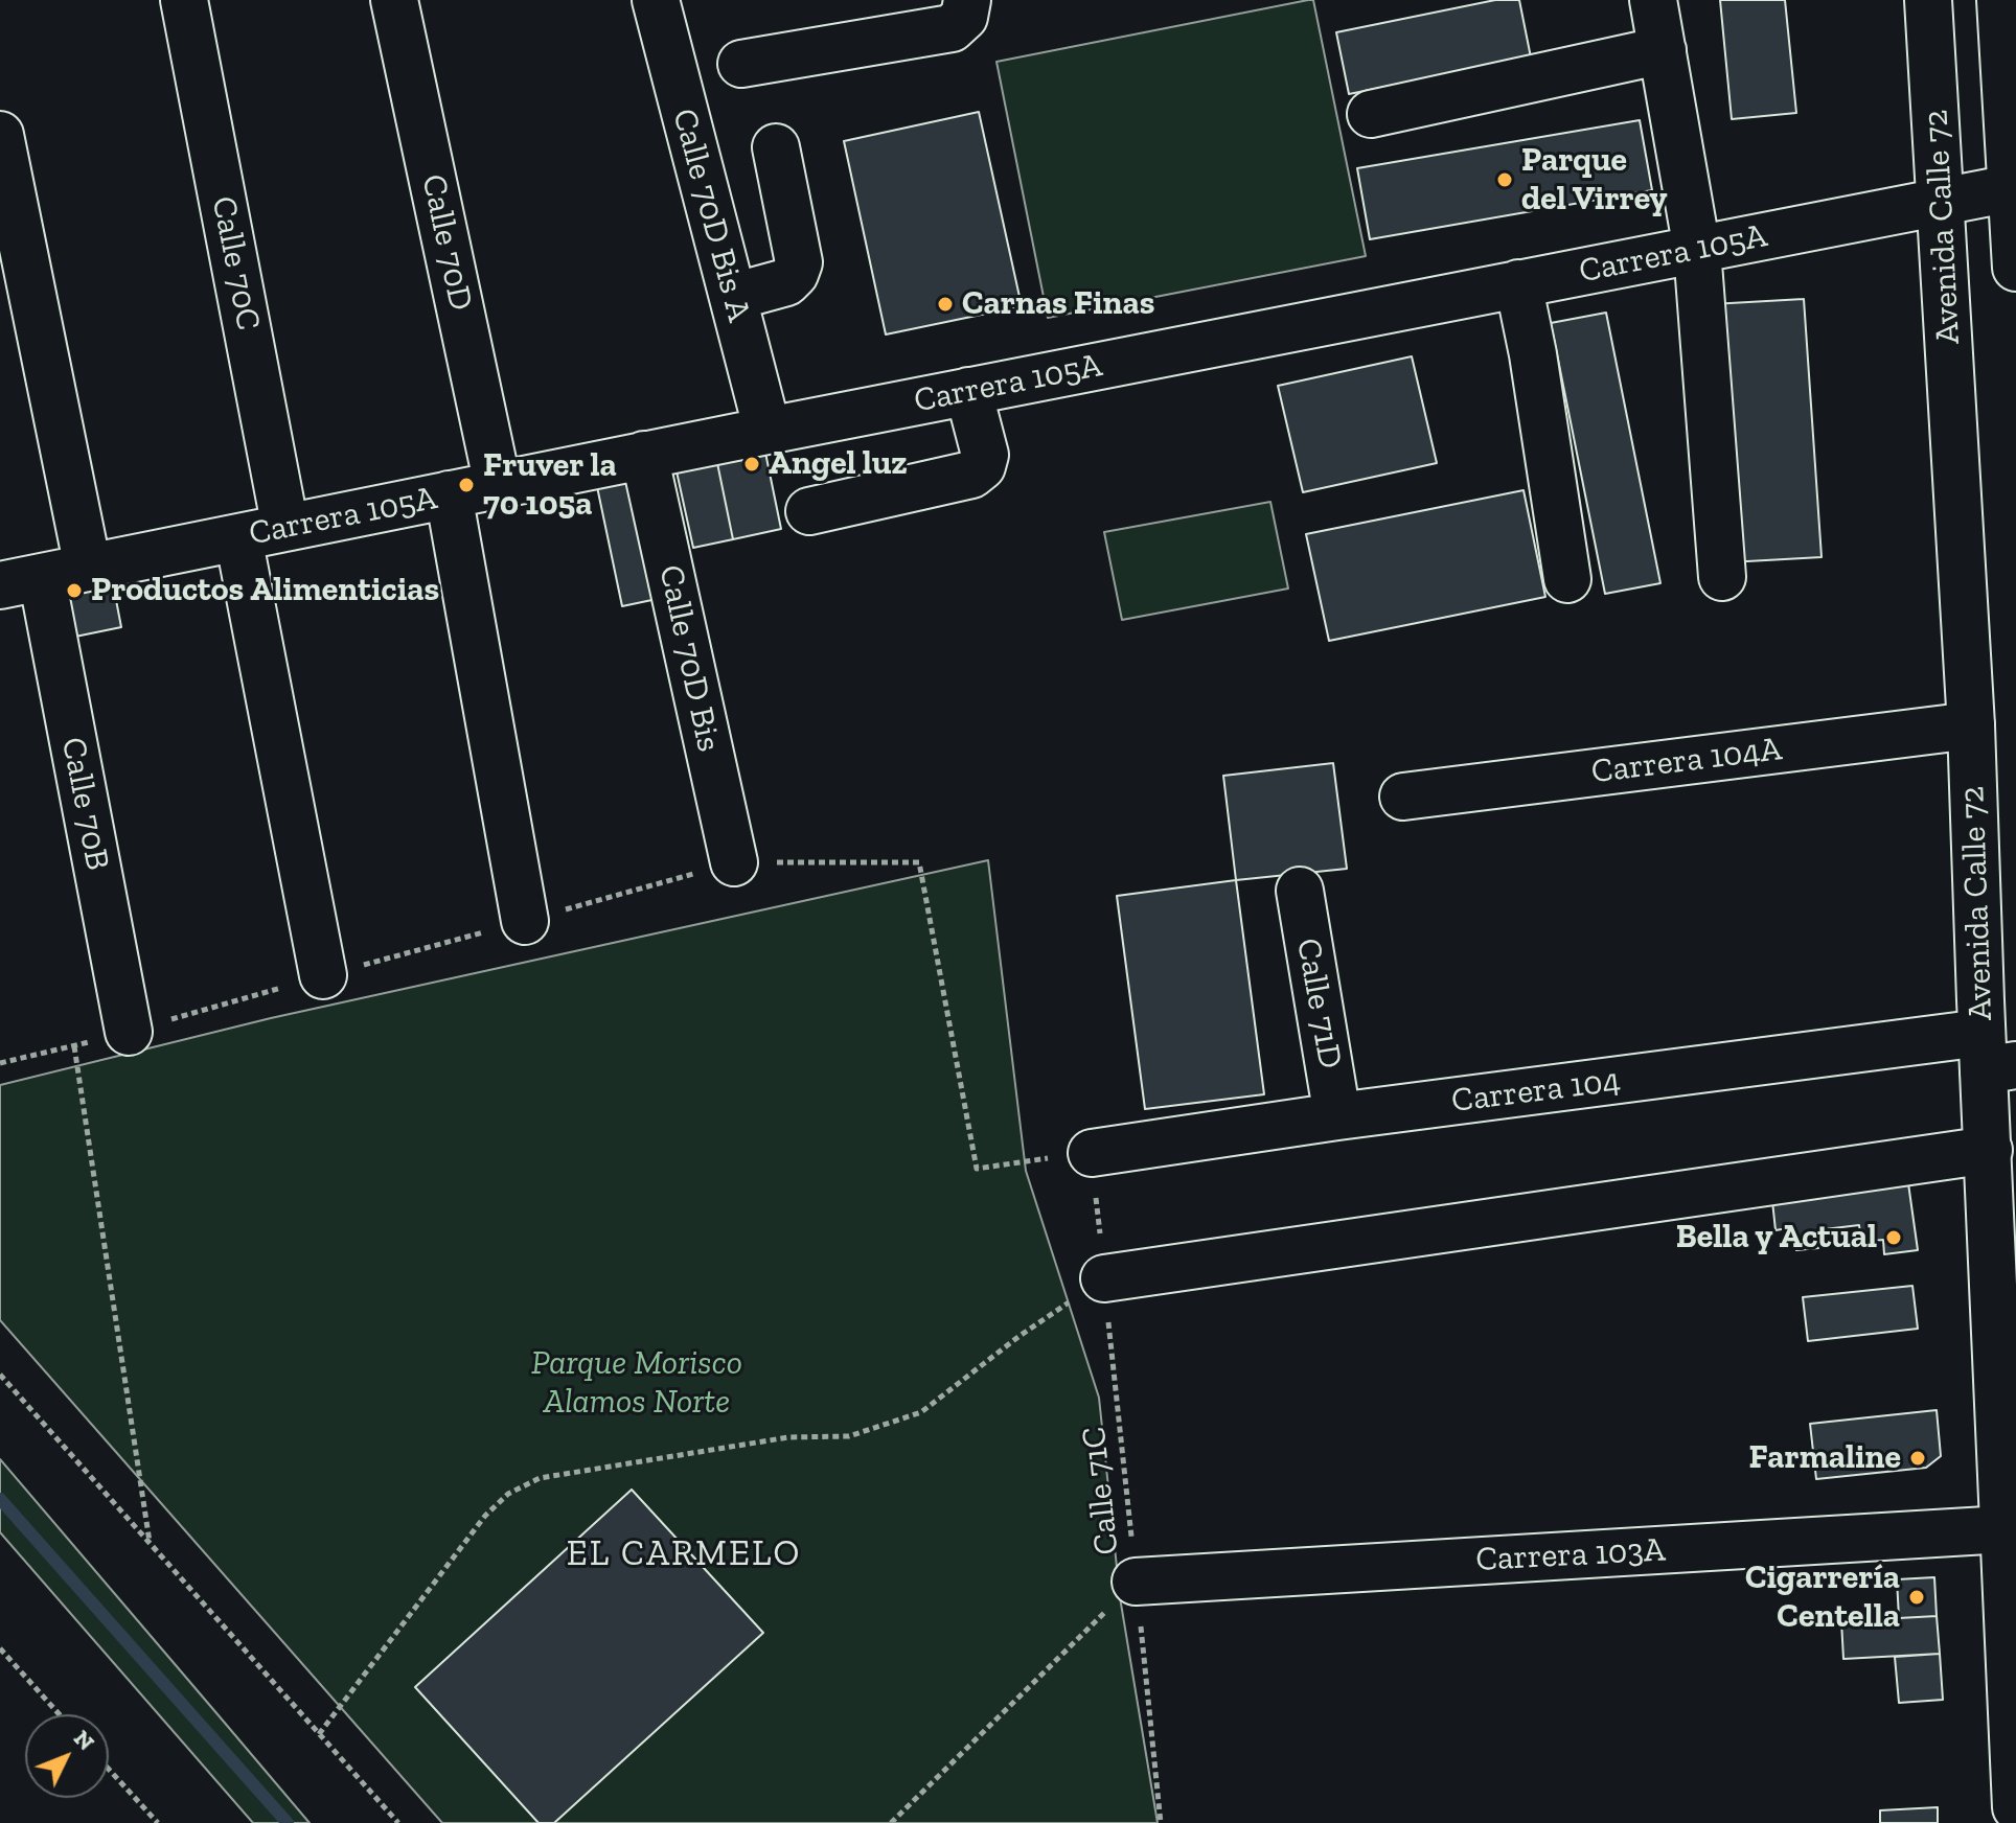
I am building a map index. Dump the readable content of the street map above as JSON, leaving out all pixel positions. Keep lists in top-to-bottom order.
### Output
{
  "streets": {
    "street": [
      "Calle 70D Bis A",
      "Avenida Calle 72",
      "Calle 70D",
      "Carrera 105A",
      "Calle 70C",
      "Calle 70D Bis",
      "Carrera 104A",
      "Calle 70B",
      "Calle 71D",
      "Carrera 104",
      "Carrera 103A"
    ],
    "path": ["Calle 71C"]
  },
  "crossings": [
    ["Calle 70D Bis A", "Carrera 105A"],
    ["Avenida Calle 72", "Carrera 105A"],
    ["Avenida Calle 72", "Carrera 104A"],
    ["Avenida Calle 72", "Carrera 104"],
    ["Avenida Calle 72", "Carrera 103A"],
    ["Calle 70D", "Carrera 105A"],
    ["Carrera 105A", "Calle 70C"],
    ["Carrera 105A", "Calle 70D Bis"],
    ["Carrera 105A", "Calle 70B"],
    ["Calle 71D", "Carrera 104"],
    ["Carrera 104", "Calle 71C"],
    ["Calle 71C", "Carrera 103A"]
  ],
  "districts": ["EL CARMELO"],
  "parks": ["Parque Morisco Alamos Norte"],
  "places": [
    "Parque del Virrey",
    "Carnas Finas",
    "Angel luz",
    "Fruver la 70 105a",
    "Productos Alimenticias",
    "Bella y Actual",
    "Farmaline",
    "Cigarrería Centella"
  ],
  "north": "top right"
}
